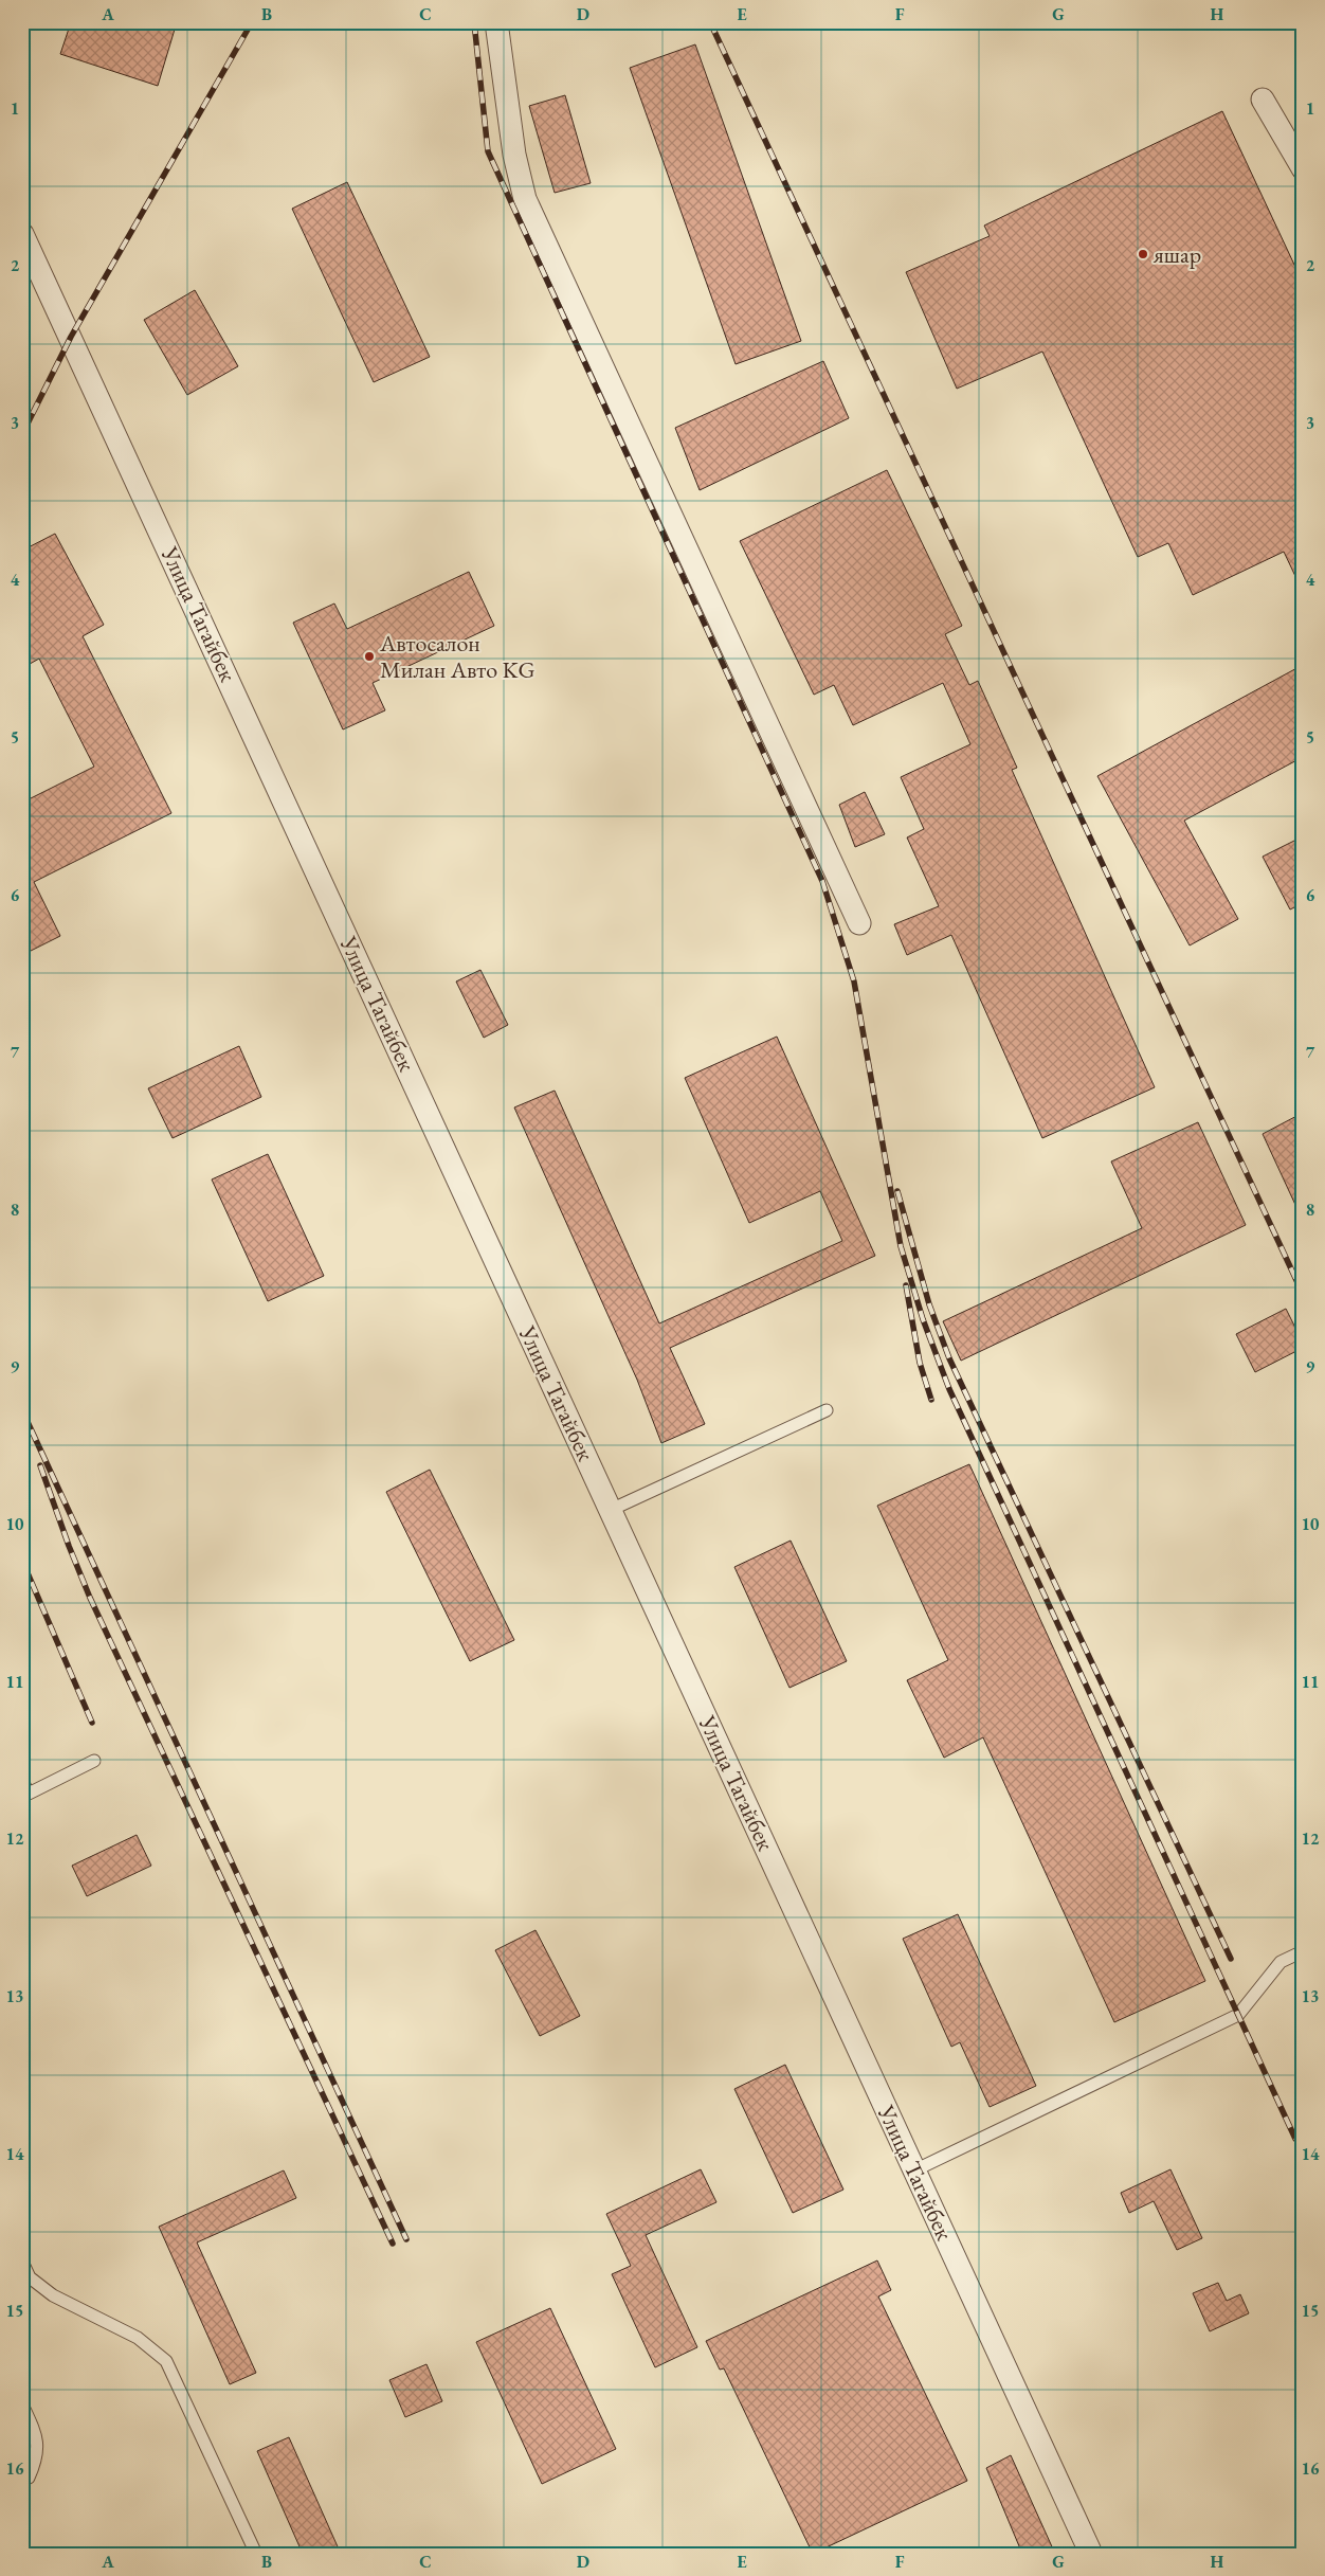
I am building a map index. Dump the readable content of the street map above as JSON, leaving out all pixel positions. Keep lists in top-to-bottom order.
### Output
{
  "streets": {
    "street": ["Улица Тагайбек"]
  },
  "places": ["яшар", "Автосалон Милан Авто KG"],
  "grid": {
    "columns": [
      "A",
      "B",
      "C",
      "D",
      "E",
      "F",
      "G",
      "H"
    ],
    "rows": [
      "1",
      "2",
      "3",
      "4",
      "5",
      "6",
      "7",
      "8",
      "9",
      "10",
      "11",
      "12",
      "13",
      "14",
      "15",
      "16"
    ]
  }
}
